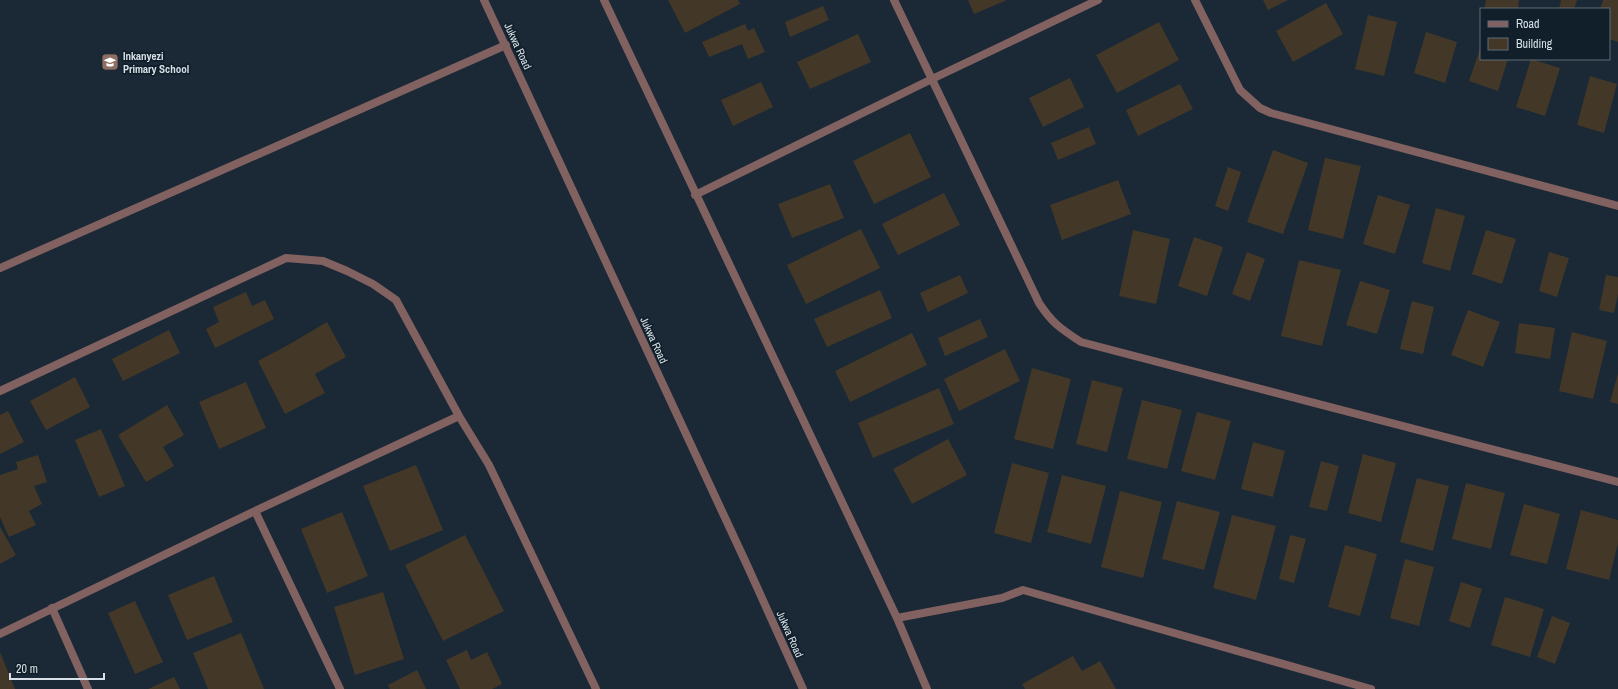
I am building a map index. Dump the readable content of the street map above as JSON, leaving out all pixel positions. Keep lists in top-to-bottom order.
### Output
{
  "streets": {
    "street": ["Jukwa Road"]
  },
  "places": {
    "school or university": ["Inkanyezi Primary School"]
  },
  "legend": ["Road", "Building"],
  "scale_bar": "20 m"
}
